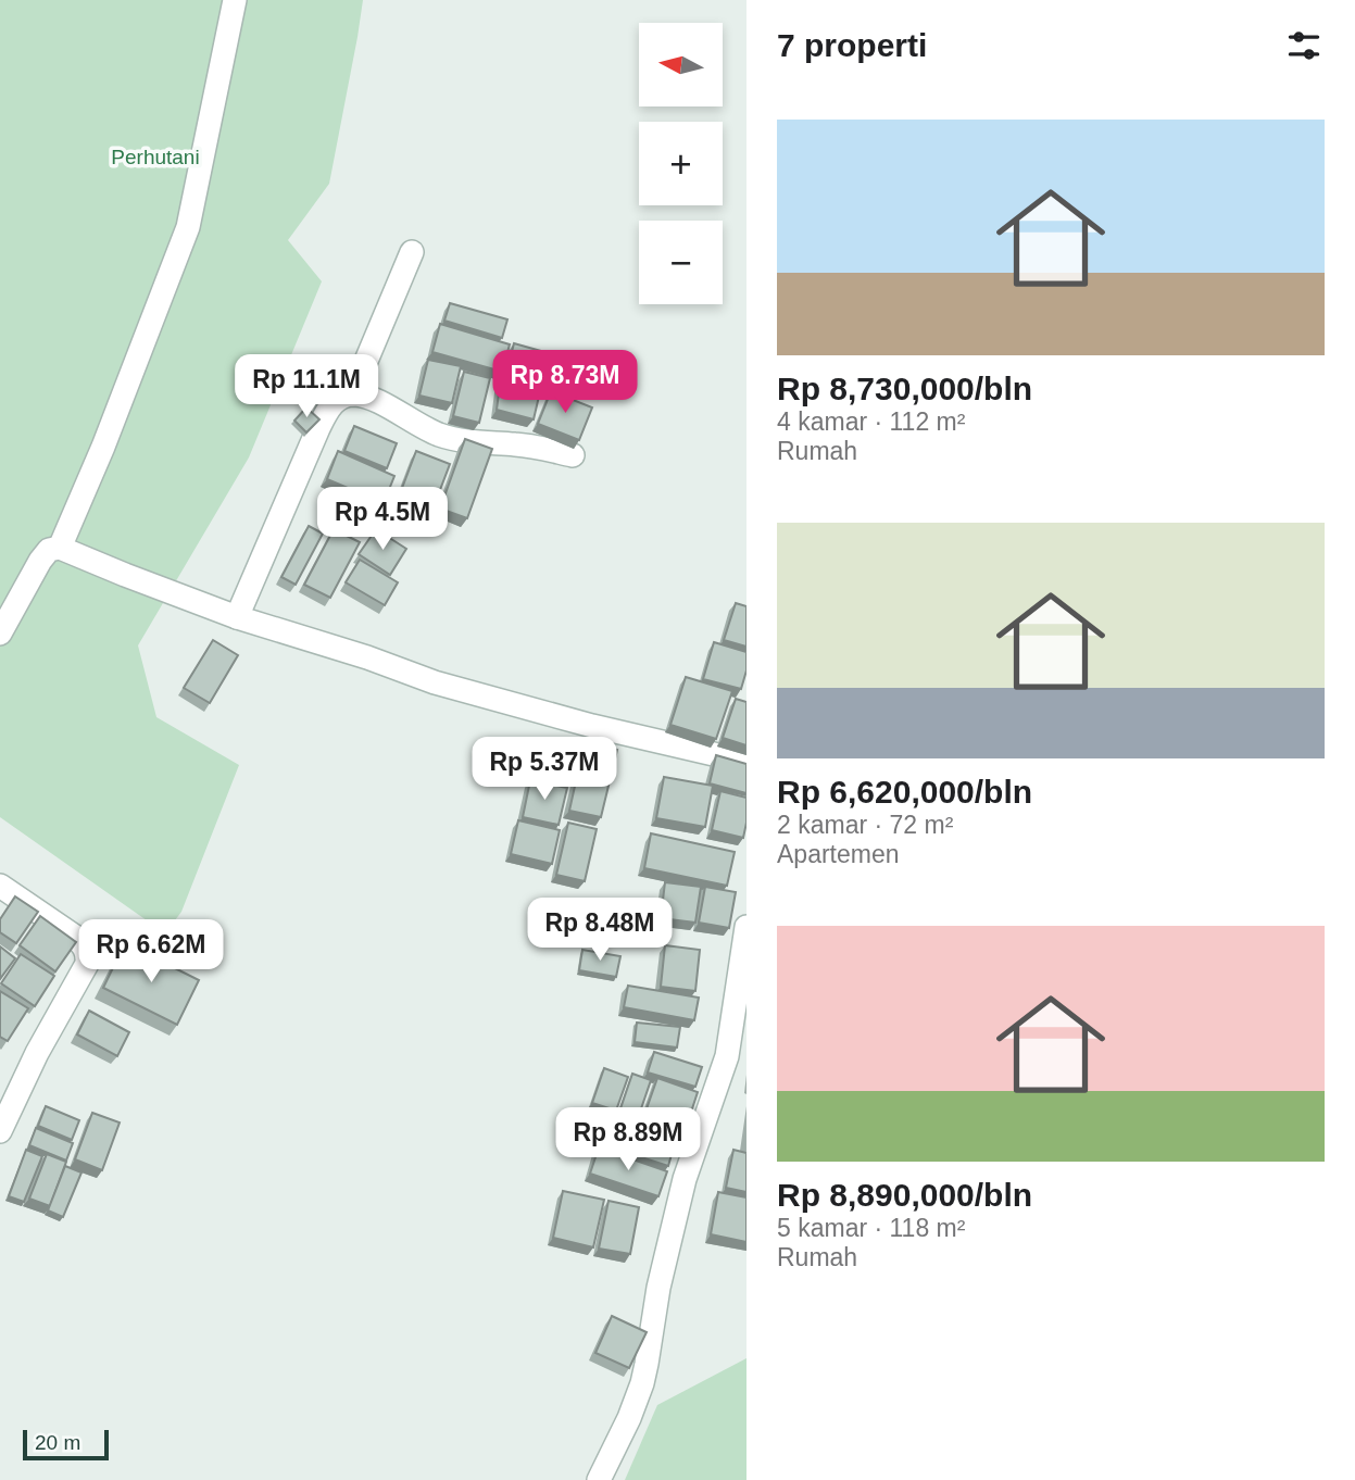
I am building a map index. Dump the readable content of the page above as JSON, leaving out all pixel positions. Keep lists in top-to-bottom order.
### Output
{
  "parks": ["Perhutani"],
  "scale_bar": "20 m",
  "north": "left",
  "page": {
    "heading": "7 properti",
    "map_buttons": ["+", "−"],
    "list": [
      {
        "name": "Rp 8,730,000/bln",
        "note": "4 kamar · 112 m² · Rumah"
      },
      {
        "name": "Rp 6,620,000/bln",
        "note": "2 kamar · 72 m² · Apartemen"
      },
      {
        "name": "Rp 8,890,000/bln",
        "note": "5 kamar · 118 m² · Rumah"
      }
    ],
    "price": [
      "Rp 8.73M",
      "Rp 11.1M",
      "Rp 4.5M",
      "Rp 5.37M",
      "Rp 8.48M",
      "Rp 6.62M",
      "Rp 8.89M"
    ],
    "scale": "20 m"
  }
}
